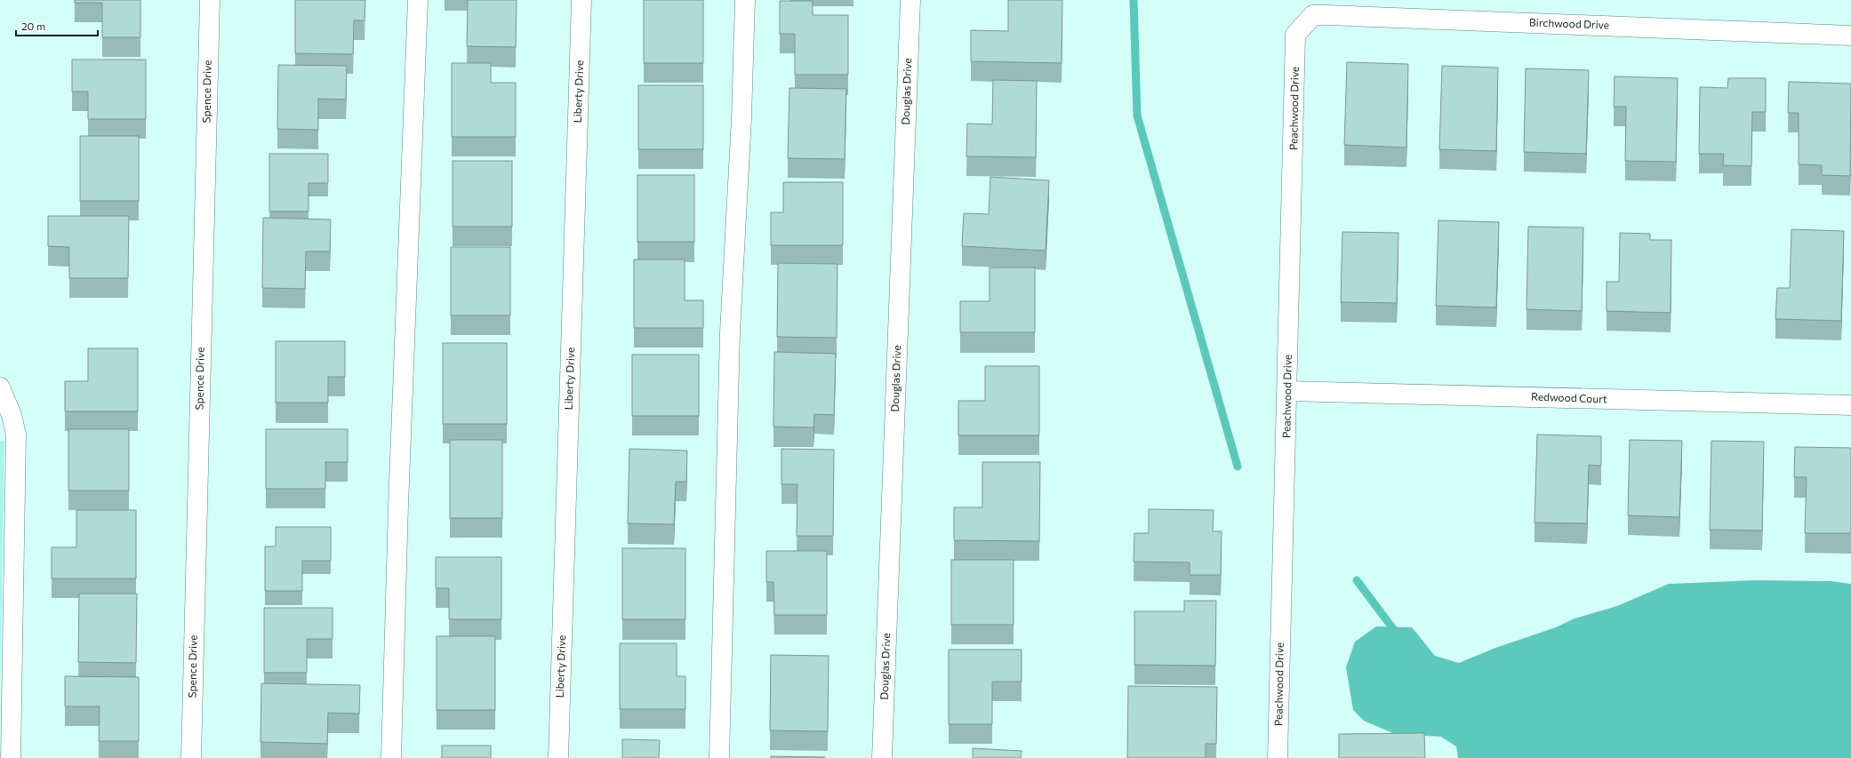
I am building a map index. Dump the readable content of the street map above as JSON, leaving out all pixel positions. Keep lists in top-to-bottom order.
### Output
{
  "streets": {
    "street": [
      "Birchwood Drive",
      "Spence Drive",
      "Liberty Drive",
      "Douglas Drive",
      "Peachwood Drive",
      "Redwood Court"
    ]
  },
  "crossings": [
    ["Birchwood Drive", "Peachwood Drive"],
    ["Peachwood Drive", "Redwood Court"]
  ],
  "scale_bar": "20 m"
}
